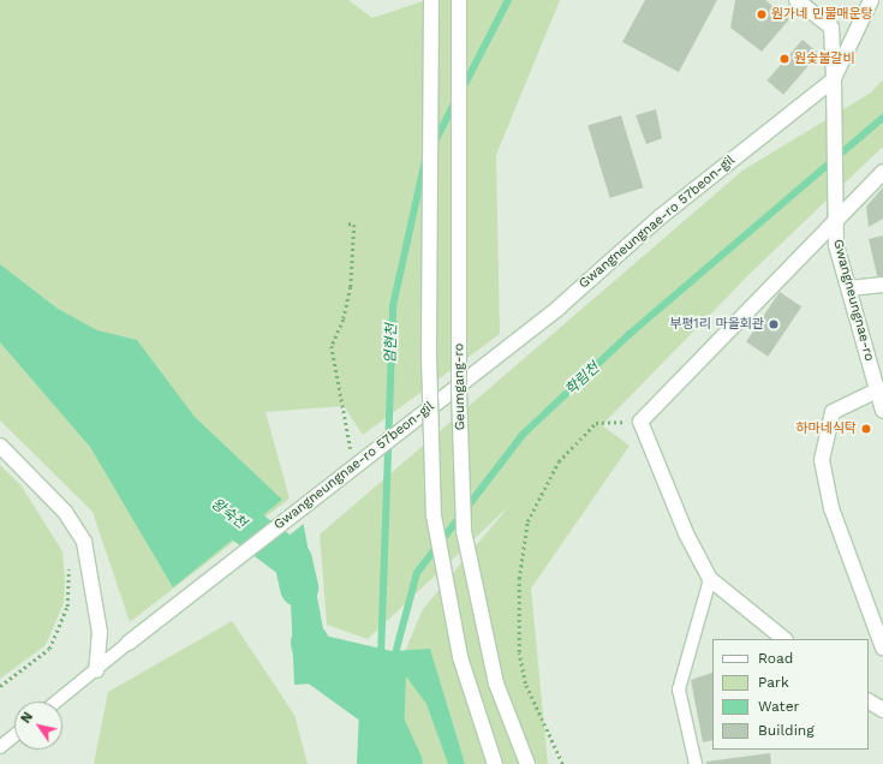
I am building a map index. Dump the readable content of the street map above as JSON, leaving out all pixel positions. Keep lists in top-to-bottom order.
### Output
{
  "streets": {
    "street": ["Gwangneungnae-ro 57beon-gil", "Gwangneungnae-ro", "Geumgang-ro"]
  },
  "crossings": [
    ["Gwangneungnae-ro 57beon-gil", "Gwangneungnae-ro"]
  ],
  "water": ["엄현천", "학림천", "왕숙천"],
  "places": [
    "원가네 민물매운탕",
    "원숯불갈비",
    "부평1리 마을회관",
    "하마네식탁"
  ],
  "legend": [
    "Road",
    "Park",
    "Water",
    "Building"
  ],
  "north": "top left"
}
